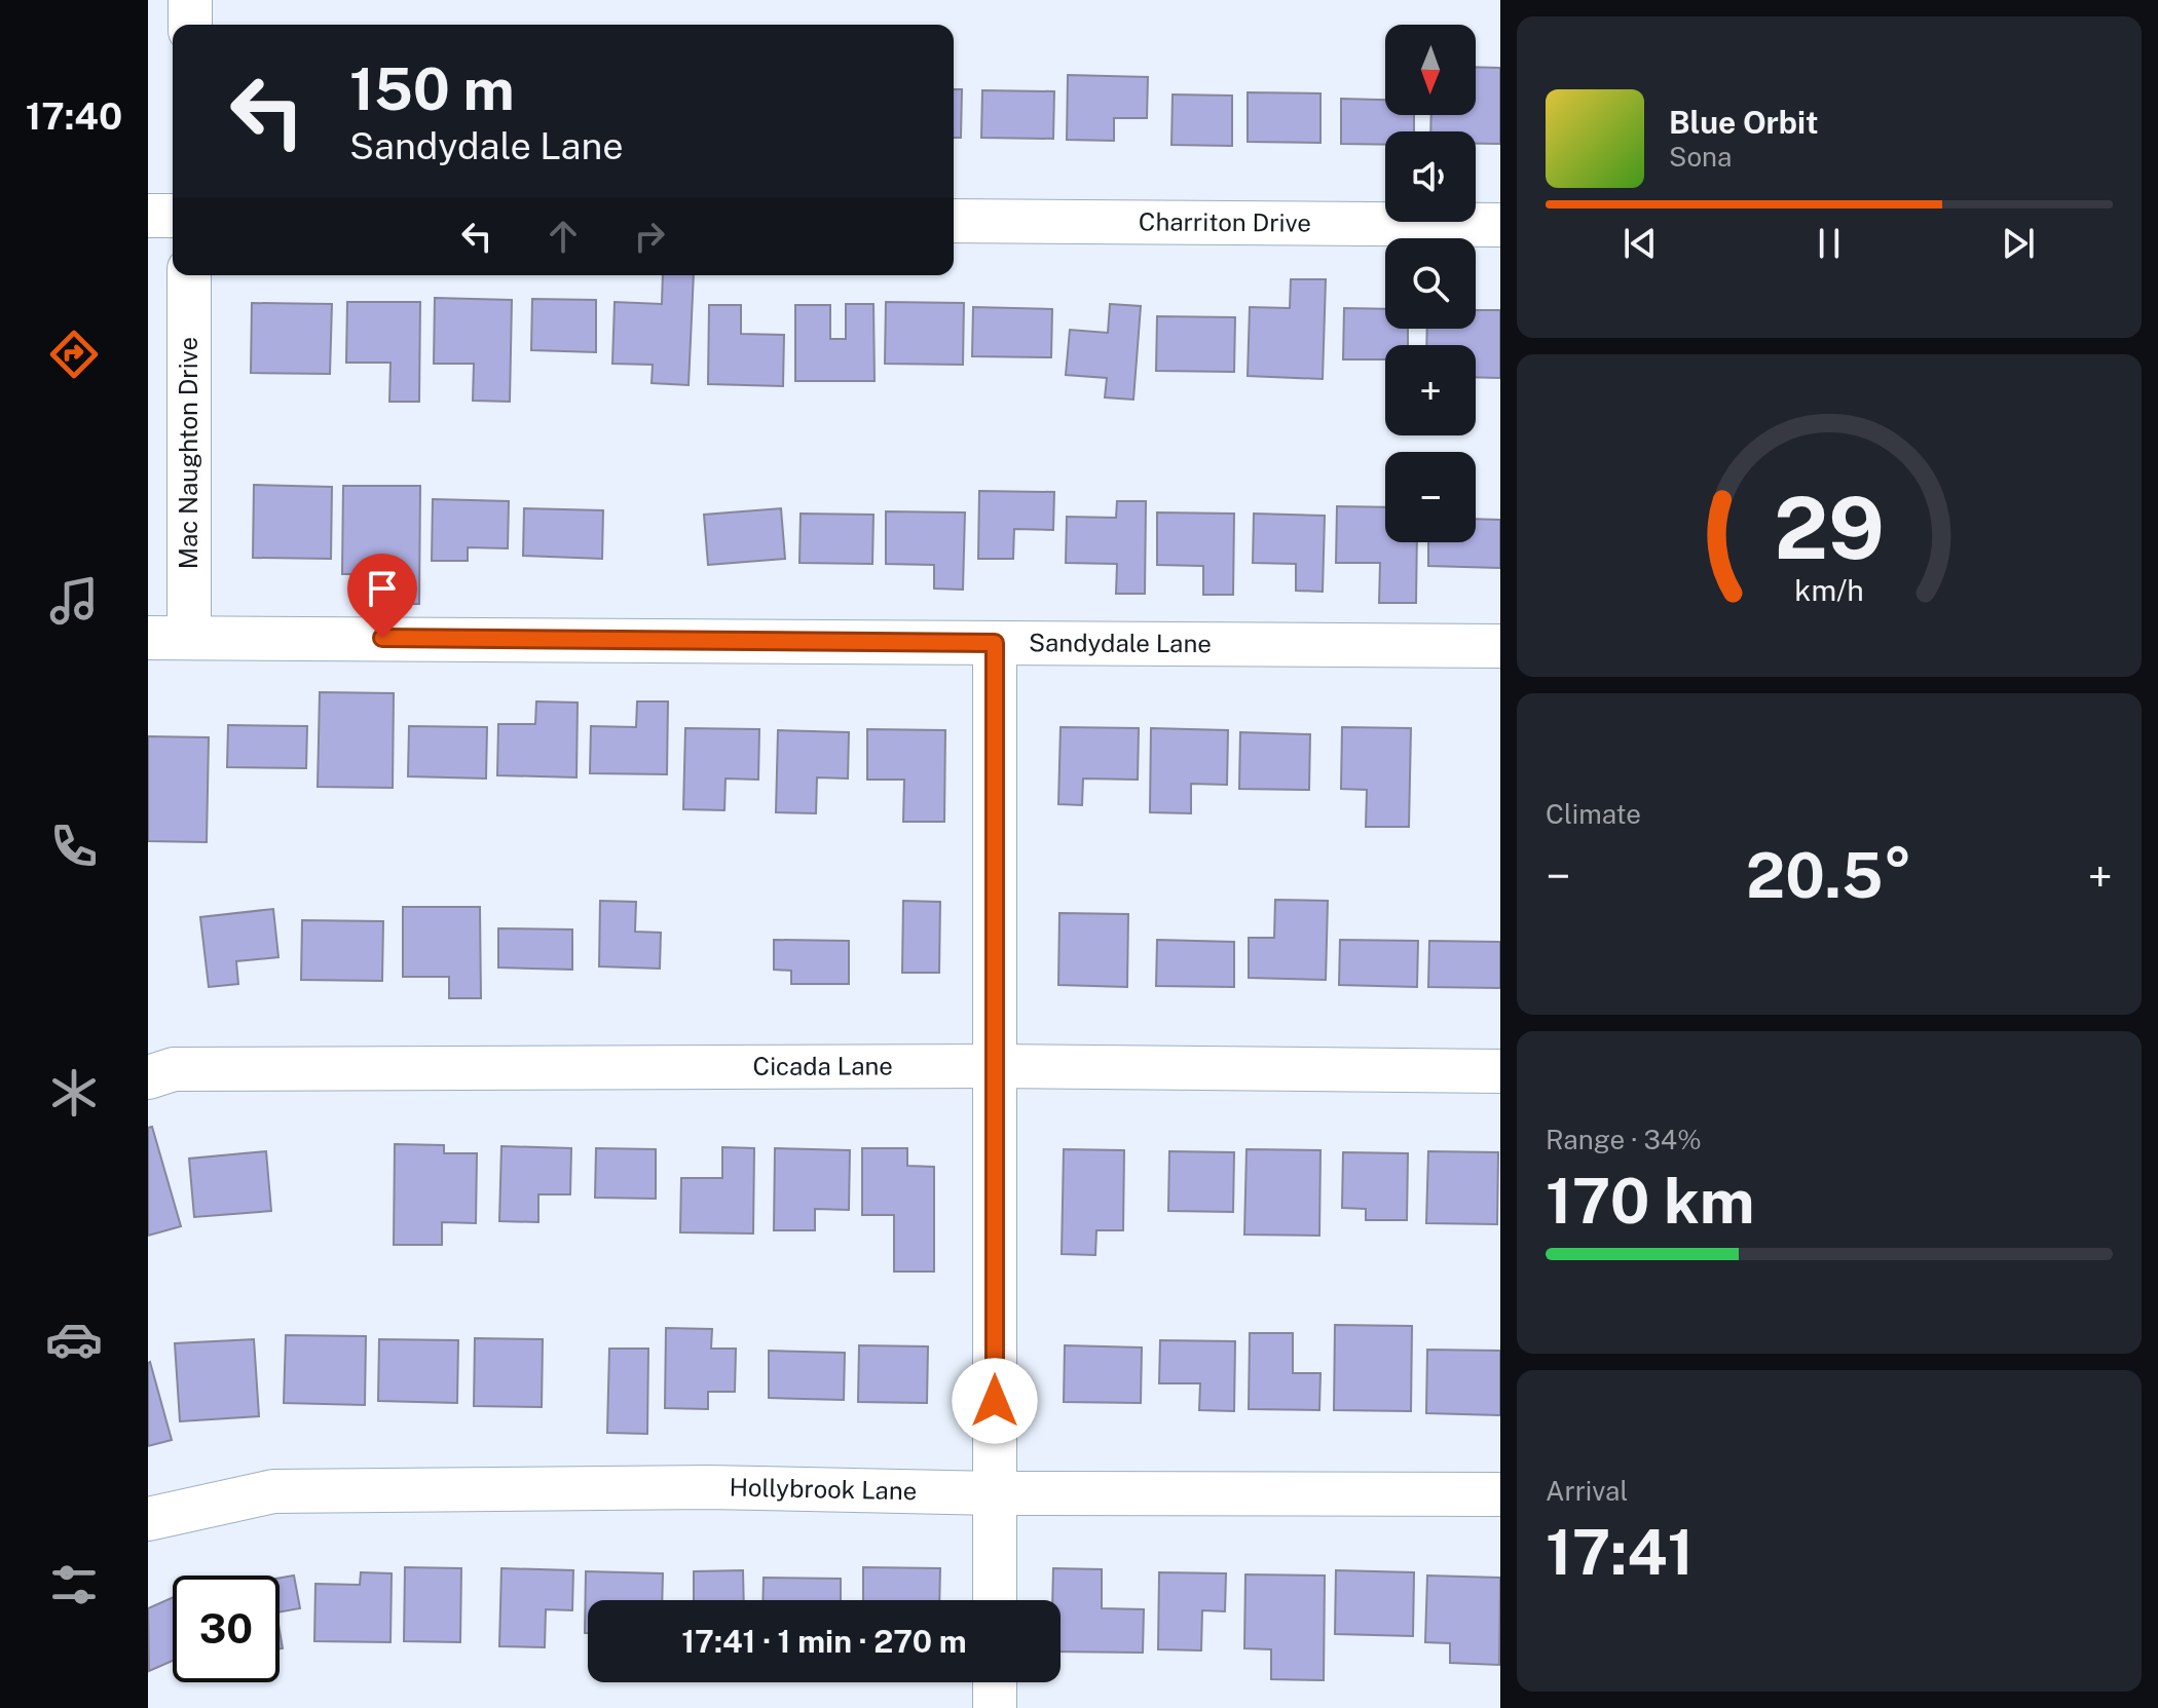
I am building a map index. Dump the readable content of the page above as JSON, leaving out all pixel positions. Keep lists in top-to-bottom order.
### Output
{
  "streets": {
    "street": [
      "Charriton Drive",
      "Mac Naughton Drive",
      "Sandydale Lane",
      "Cicada Lane",
      "Hollybrook Lane"
    ]
  },
  "crossings": [
    ["Mac Naughton Drive", "Sandydale Lane"]
  ],
  "north": "bottom",
  "page": {
    "tabs": "17:40",
    "map_buttons": ["+", "−"],
    "turn": ["150 m", "Sandydale Lane"],
    "song": ["Blue Orbit", "Sona"],
    "tile": [
      "Climate",
      ["Range · 34%", "170 km"],
      ["Arrival", "17:41"]
    ],
    "heat": ["−", "20.5°", "+"],
    "limit": "30",
    "trip": "17:41 · 1 min · 270 m",
    "gauge": ["29", "km/h"]
  }
}
